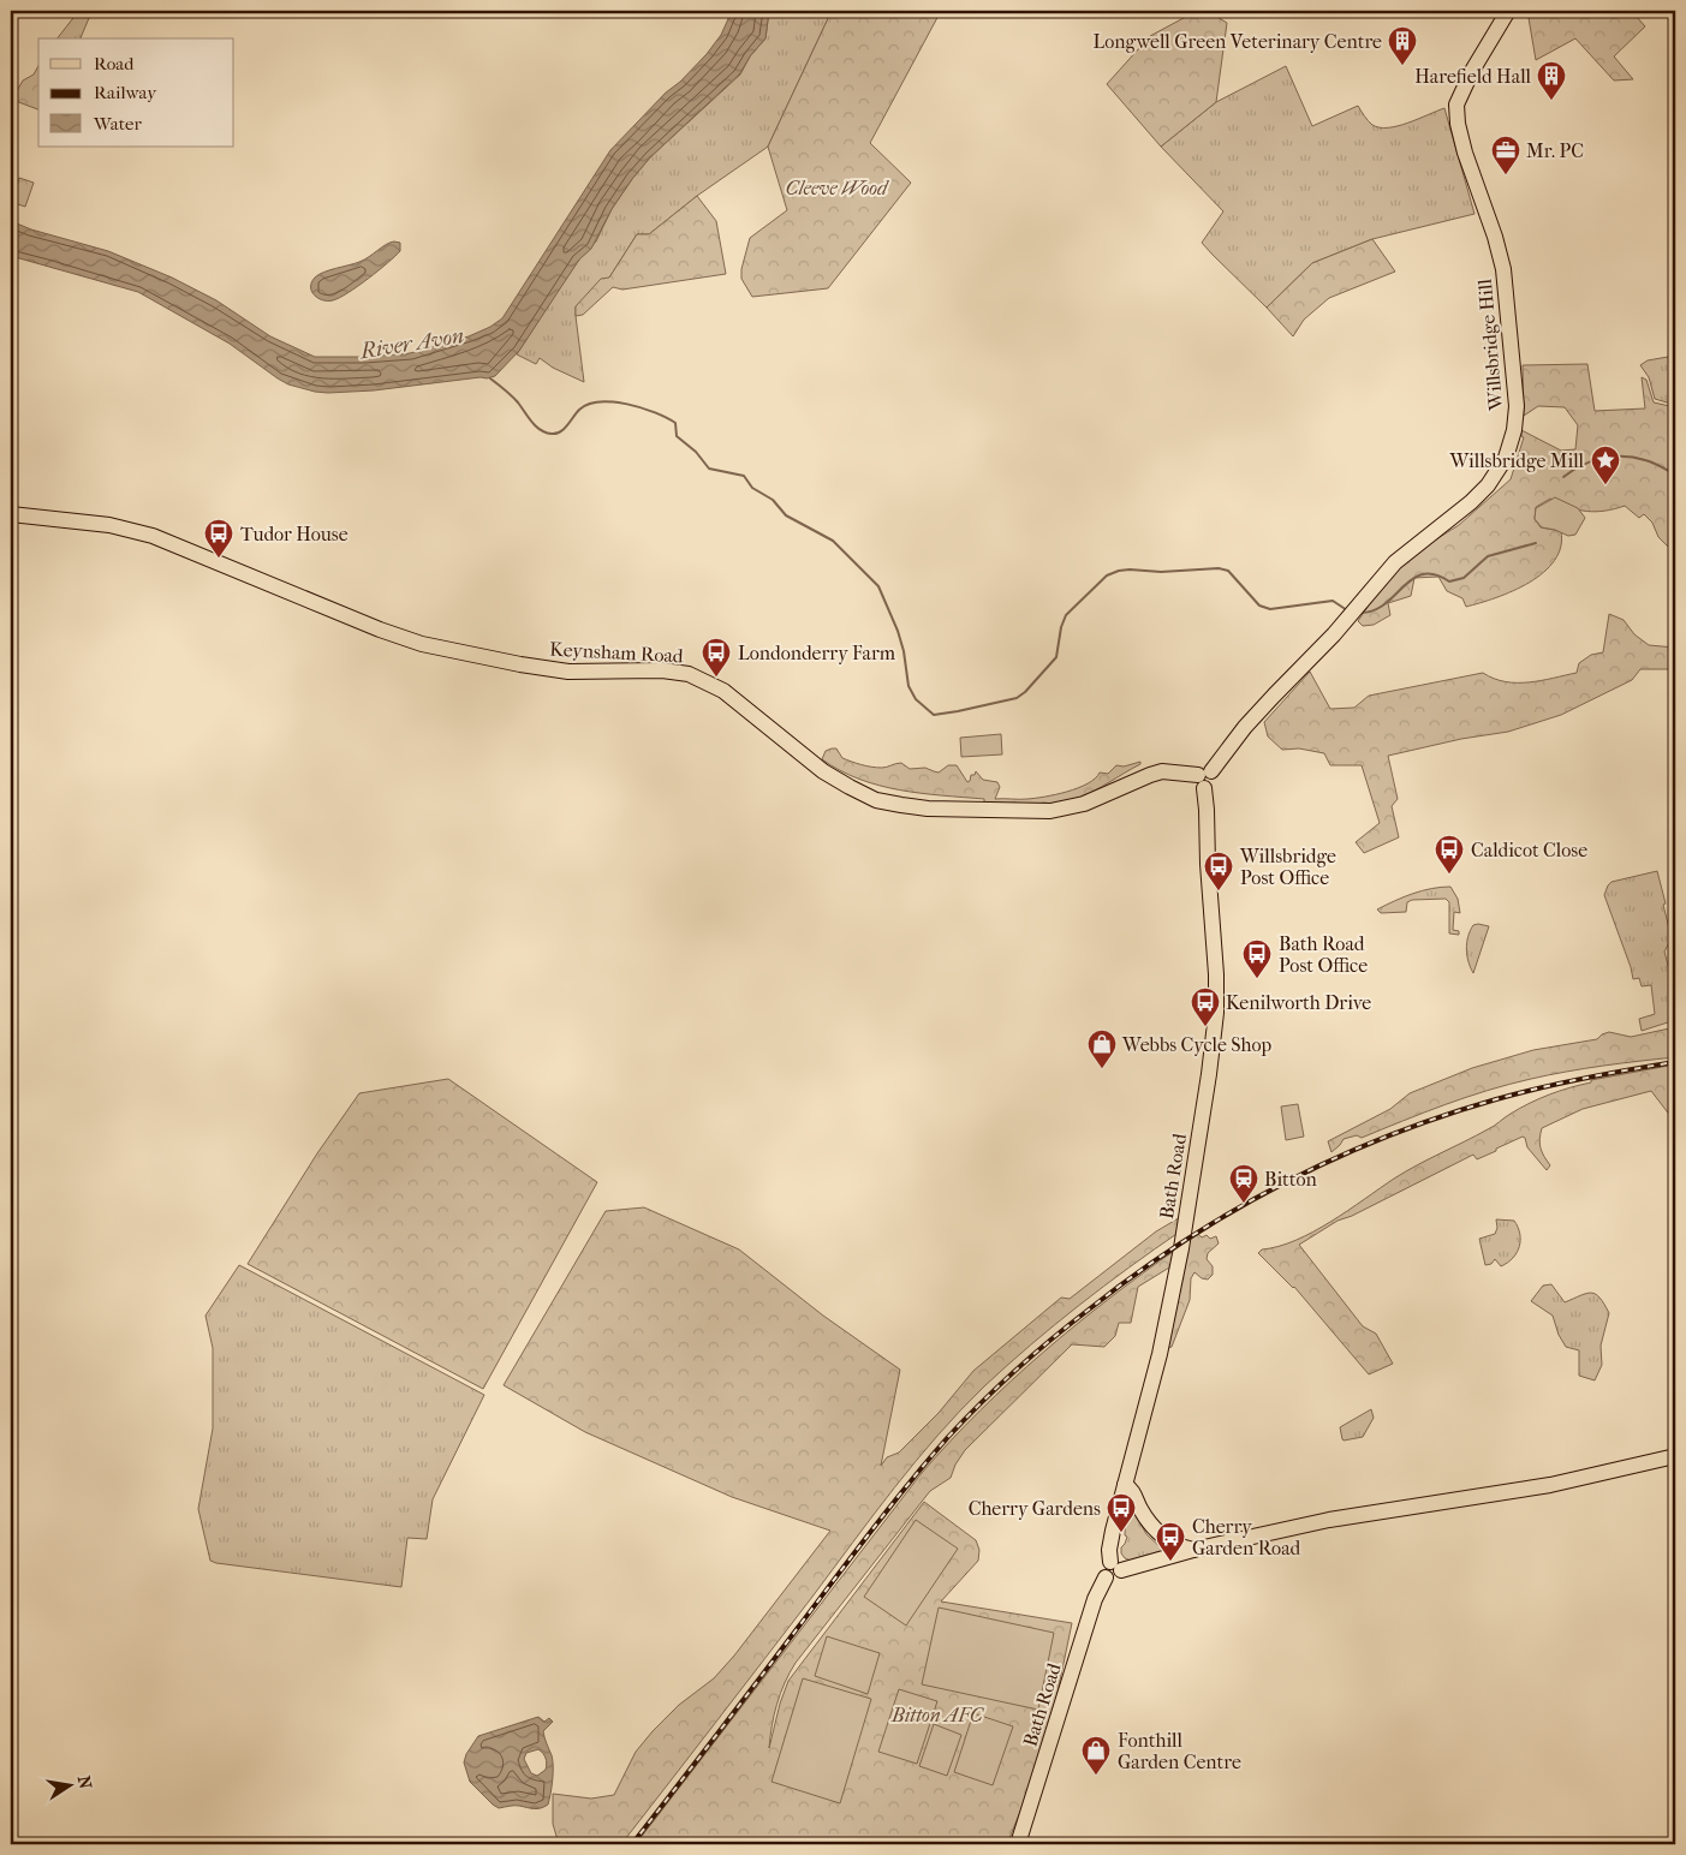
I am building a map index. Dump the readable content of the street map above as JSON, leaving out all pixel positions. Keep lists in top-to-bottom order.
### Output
{
  "streets": {
    "main road": ["Willsbridge Hill", "Keynsham Road", "Bath Road"]
  },
  "crossings": [
    ["Willsbridge Hill", "Keynsham Road"],
    ["Willsbridge Hill", "Bath Road"],
    ["Keynsham Road", "Bath Road"]
  ],
  "water": ["River Avon"],
  "parks": ["Cleeve Wood", "Bitton AFC"],
  "places": {
    "building": ["Longwell Green Veterinary Centre", "Harefield Hall"],
    "office": ["Mr. PC"],
    "place": ["Willsbridge Mill"],
    "bus stop": [
      "Tudor House",
      "Londonderry Farm",
      "Caldicot Close",
      "Willsbridge Post Office",
      "Bath Road Post Office",
      "Kenilworth Drive",
      "Cherry Gardens",
      "Cherry Garden Road"
    ],
    "shop": ["Webbs Cycle Shop", "Fonthill Garden Centre"],
    "station": ["Bitton"]
  },
  "legend": ["Road", "Railway", "Water"],
  "north": "right"
}
